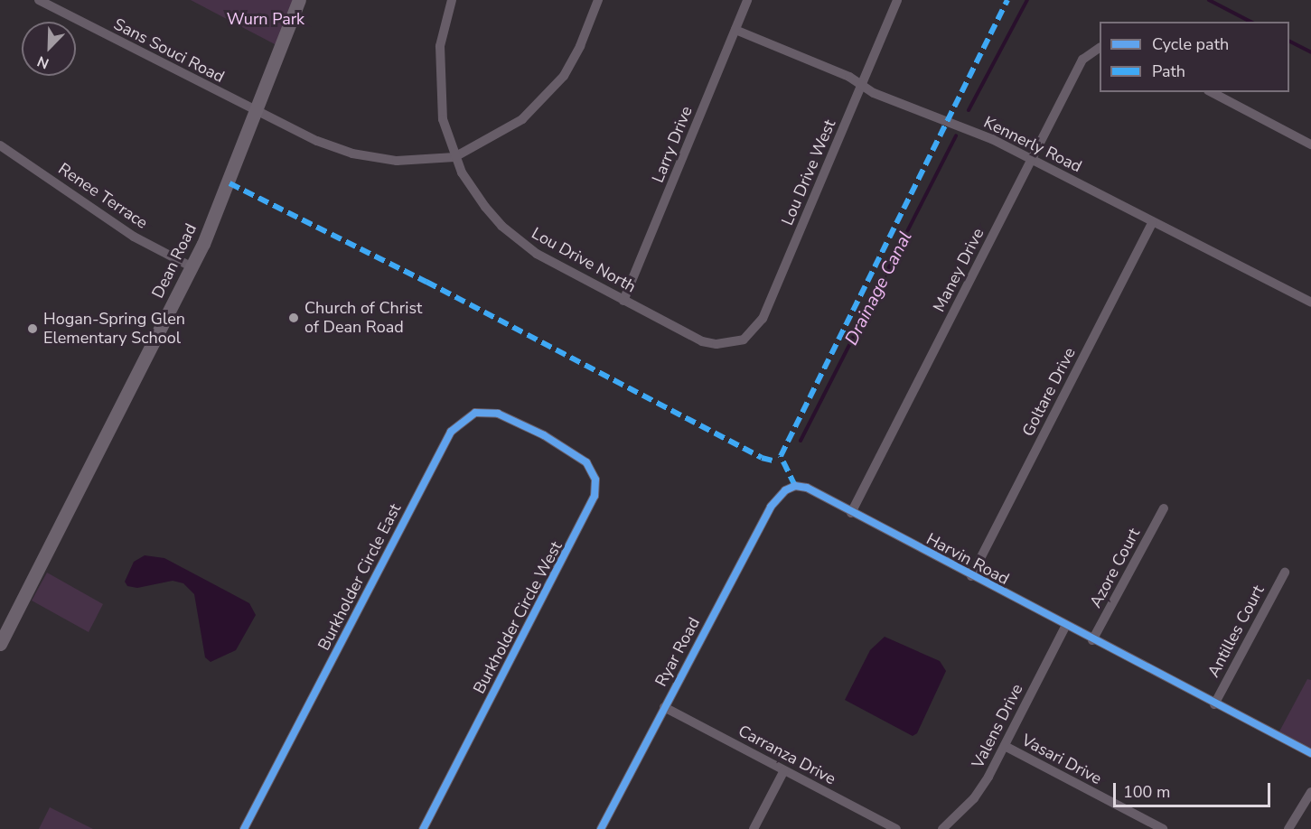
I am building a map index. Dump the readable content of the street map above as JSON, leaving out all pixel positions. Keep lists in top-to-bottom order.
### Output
{
  "streets": {
    "main road": ["Dean Road"],
    "street": [
      "Sans Souci Road",
      "Larry Drive",
      "Kennerly Road",
      "Lou Drive West",
      "Renee Terrace",
      "Lou Drive North",
      "Maney Drive",
      "Goltare Drive",
      "Harvin Road",
      "Azore Court",
      "Burkholder Circle East",
      "Burkholder Circle West",
      "Antilles Court",
      "Ryar Road",
      "Valens Drive",
      "Carranza Drive",
      "Vasari Drive"
    ]
  },
  "crossings": [
    ["Sans Souci Road", "Lou Drive North"],
    ["Sans Souci Road", "Dean Road"],
    ["Larry Drive", "Kennerly Road"],
    ["Larry Drive", "Lou Drive North"],
    ["Kennerly Road", "Lou Drive West"],
    ["Kennerly Road", "Maney Drive"],
    ["Kennerly Road", "Goltare Drive"],
    ["Lou Drive West", "Lou Drive North"],
    ["Renee Terrace", "Dean Road"],
    ["Maney Drive", "Harvin Road"],
    ["Goltare Drive", "Harvin Road"],
    ["Harvin Road", "Azore Court"],
    ["Harvin Road", "Antilles Court"],
    ["Harvin Road", "Ryar Road"],
    ["Harvin Road", "Valens Drive"],
    ["Burkholder Circle East", "Burkholder Circle West"],
    ["Ryar Road", "Carranza Drive"],
    ["Valens Drive", "Vasari Drive"]
  ],
  "water": ["Drainage Canal"],
  "parks": ["Wurn Park"],
  "places": ["Church of Christ of Dean Road", "Hogan-Spring Glen Elementary School"],
  "legend": ["Cycle path", "Path"],
  "scale_bar": "100 m",
  "north": "bottom left"
}
